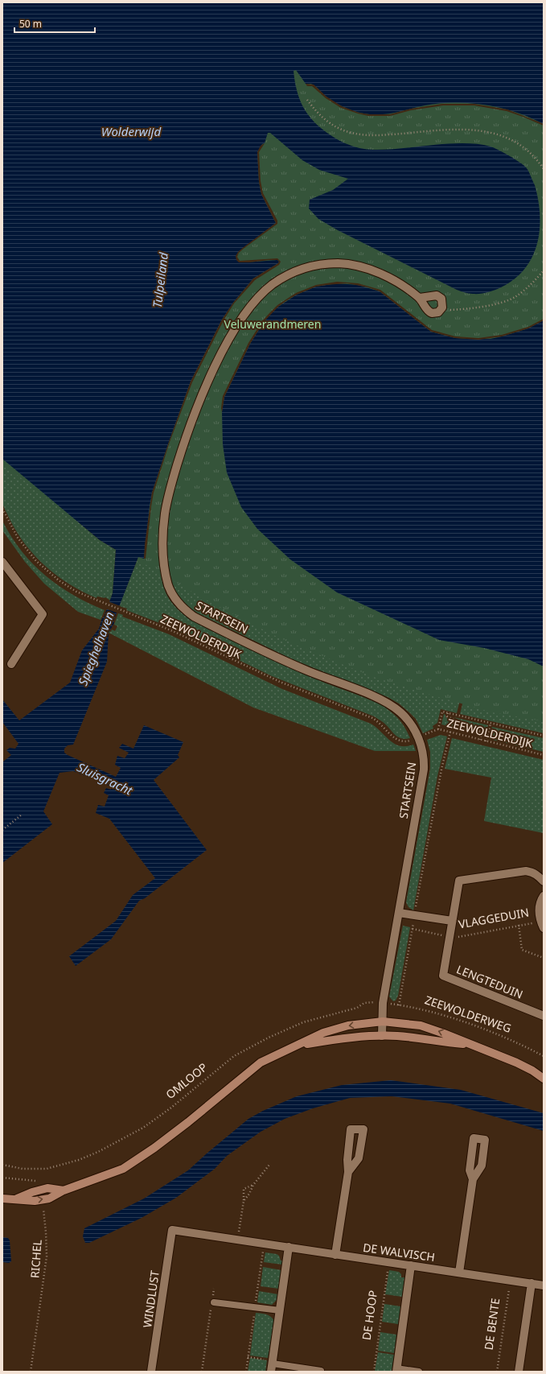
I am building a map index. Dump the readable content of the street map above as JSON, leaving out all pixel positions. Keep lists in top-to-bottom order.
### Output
{
  "streets": {
    "street": [
      "STARTSEIN",
      "VLAGGEDUIN",
      "LENGTEDUIN",
      "DE WALVISCH",
      "WINDLUST"
    ],
    "path": [
      "ZEEWOLDERDIJK",
      "ZEEWOLDERWEG",
      "OMLOOP",
      "RICHEL",
      "DE HOOP",
      "DE BENTE"
    ]
  },
  "crossings": [
    ["STARTSEIN", "ZEEWOLDERDIJK"],
    ["STARTSEIN", "VLAGGEDUIN"],
    ["STARTSEIN", "ZEEWOLDERWEG"],
    ["STARTSEIN", "OMLOOP"],
    ["VLAGGEDUIN", "LENGTEDUIN"],
    ["ZEEWOLDERWEG", "OMLOOP"],
    ["DE WALVISCH", "WINDLUST"],
    ["DE WALVISCH", "DE HOOP"],
    ["DE WALVISCH", "DE BENTE"]
  ],
  "water": [
    "Wolderwijd",
    "Tulpeiland",
    "Spieghelhaven",
    "Sluisgracht"
  ],
  "parks": ["Veluwerandmeren"],
  "scale_bar": "50 m"
}
